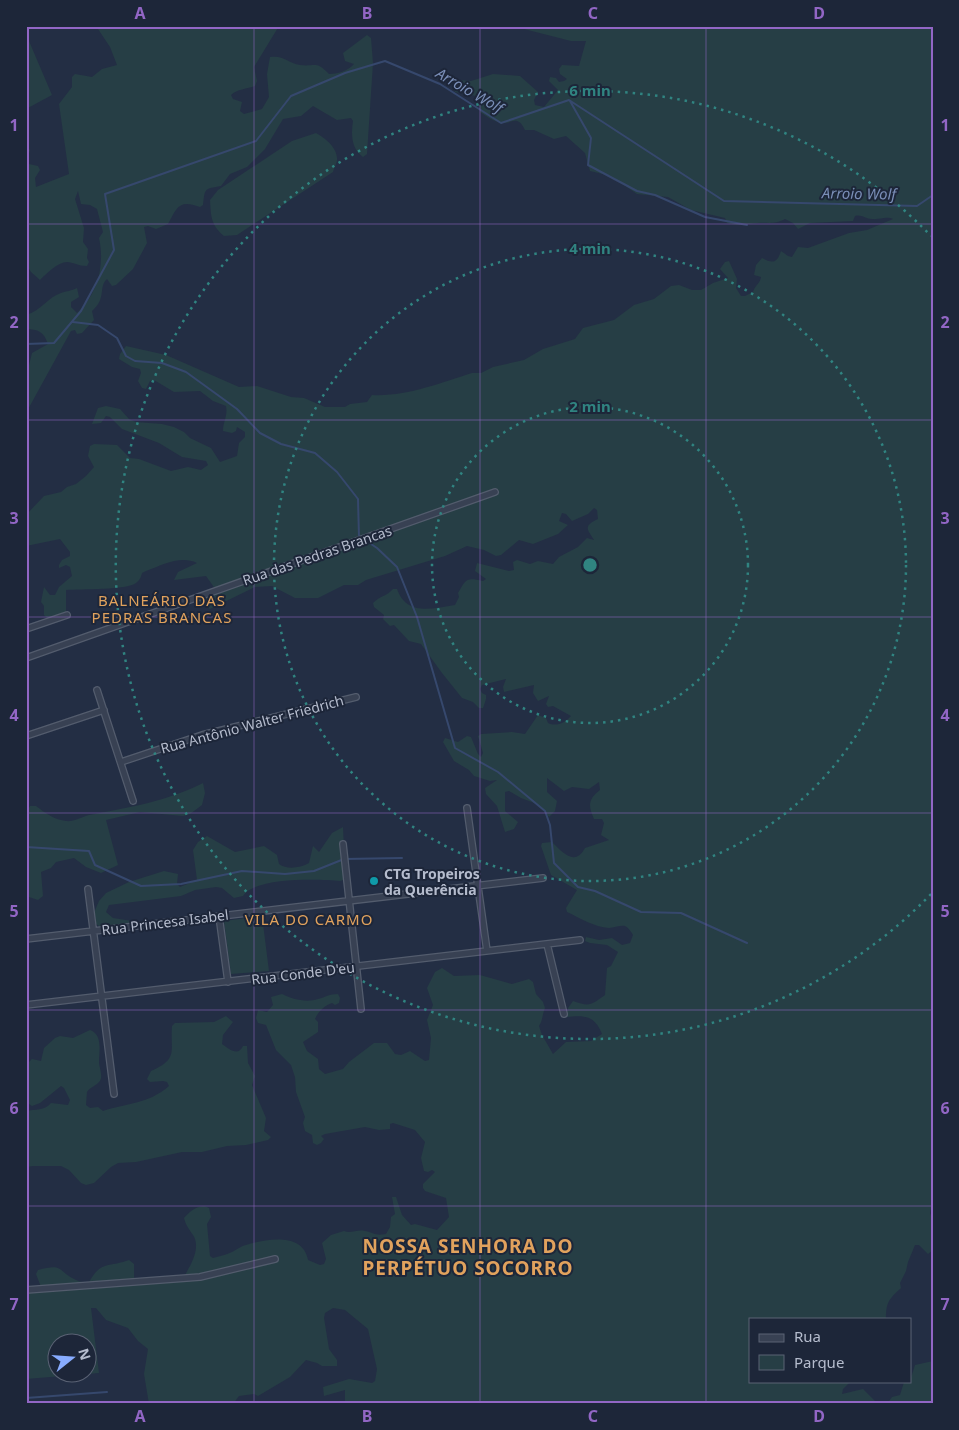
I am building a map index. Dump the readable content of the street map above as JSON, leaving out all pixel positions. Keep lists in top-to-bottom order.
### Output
{
  "streets": {
    "street": [
      "Rua das Pedras Brancas",
      "Rua Antônio Walter Friedrich",
      "Rua Princesa Isabel",
      "Rua Conde D'eu"
    ]
  },
  "districts": ["BALNEÁRIO DAS PEDRAS BRANCAS", "VILA DO CARMO", "NOSSA SENHORA DO PERPÉTUO SOCORRO"],
  "water": ["Arroio Wolf"],
  "places": ["CTG Tropeiros da Querência"],
  "legend": ["Rua", "Parque"],
  "north": "right",
  "grid": {
    "columns": [
      "A",
      "B",
      "C",
      "D"
    ],
    "rows": [
      "1",
      "2",
      "3",
      "4",
      "5",
      "6",
      "7"
    ]
  },
  "rings": ["6 min", "4 min", "2 min"]
}
